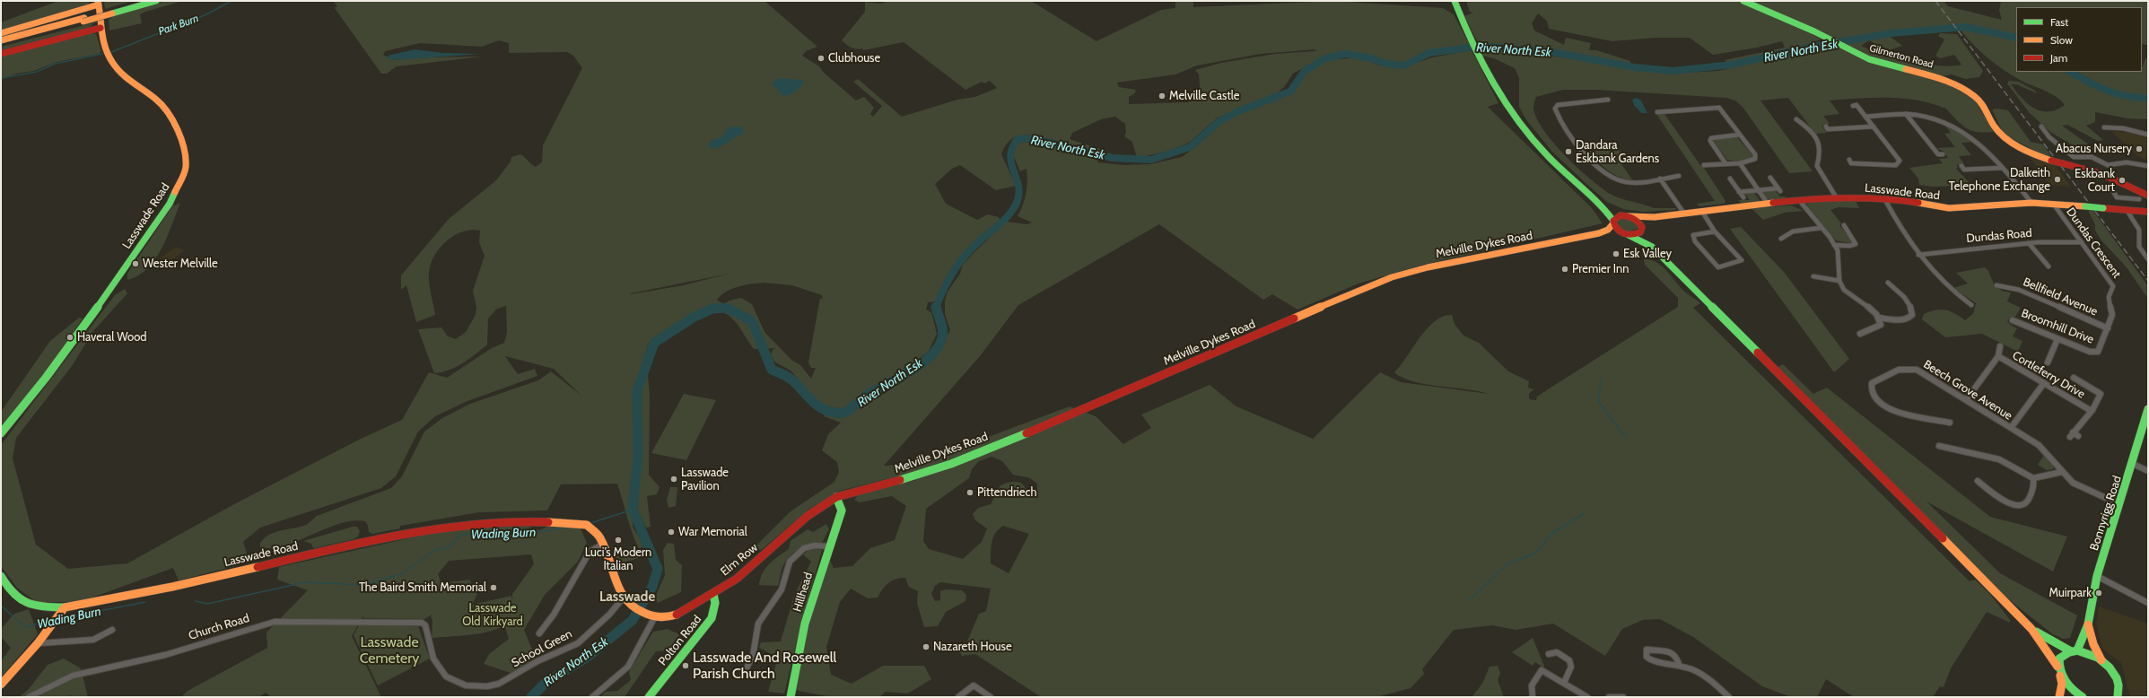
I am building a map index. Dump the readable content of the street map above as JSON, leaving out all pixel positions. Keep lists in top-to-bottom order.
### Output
{
  "streets": {
    "main road": [
      "Gilmerton Road",
      "Lasswade Road",
      "Melville Dykes Road",
      "Bonnyrigg Road",
      "Elm Row",
      "Hillhead",
      "Polton Road"
    ],
    "street": [
      "Dundas Road",
      "Dundas Crescent",
      "Bellfield Avenue",
      "Broomhill Drive",
      "Cortleferry Drive",
      "Beech Grove Avenue",
      "Church Road",
      "School Green"
    ]
  },
  "crossings": [
    ["Lasswade Road", "Dundas Crescent"],
    ["Lasswade Road", "Melville Dykes Road"],
    ["Dundas Road", "Dundas Crescent"],
    ["Dundas Crescent", "Bellfield Avenue"],
    ["Dundas Crescent", "Broomhill Drive"],
    ["Melville Dykes Road", "Elm Row"],
    ["Melville Dykes Road", "Hillhead"],
    ["Beech Grove Avenue", "Bonnyrigg Road"],
    ["Elm Row", "Hillhead"],
    ["Elm Row", "Polton Road"],
    ["Church Road", "School Green"]
  ],
  "districts": ["Lasswade"],
  "water": ["Park Burn", "River North Esk", "Wading Burn"],
  "parks": ["Lasswade Old Kirkyard", "Lasswade Cemetery"],
  "places": [
    "Clubhouse",
    "Melville Castle",
    "Abacus Nursery",
    "Dandara Eskbank Gardens",
    "Dalkeith Telephone Exchange",
    "Eskbank Court",
    "Esk Valley",
    "Wester Melville",
    "Premier Inn",
    "Haveral Wood",
    "Lasswade Pavilion",
    "Pittendriech",
    "War Memorial",
    "Luci’s Modern Italian",
    "The Baird Smith Memorial",
    "Muirpark",
    "Nazareth House",
    "Lasswade And Rosewell Parish Church"
  ],
  "legend": ["Fast", "Slow", "Jam"]
}
